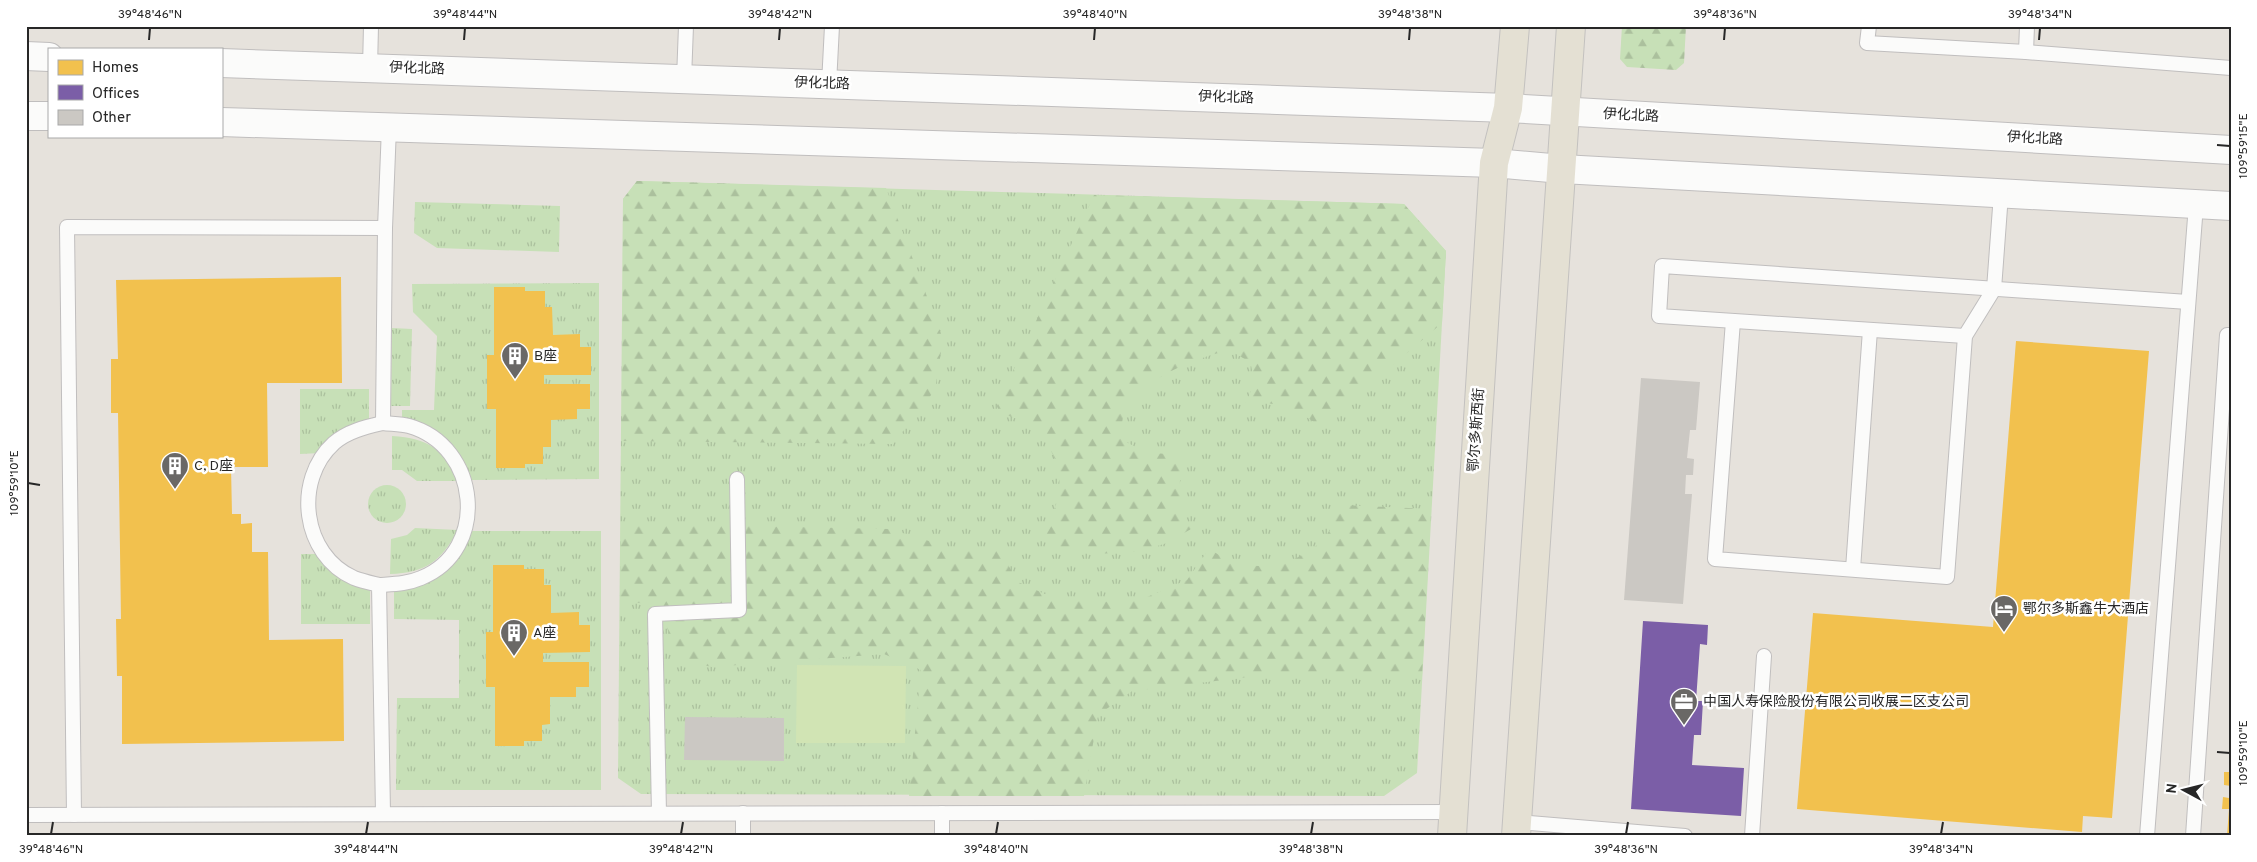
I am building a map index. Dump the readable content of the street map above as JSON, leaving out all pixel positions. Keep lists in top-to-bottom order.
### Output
{
  "streets": {
    "main road": ["鄂尔多斯西街"],
    "street": ["伊化北路"]
  },
  "crossings": [
    ["伊化北路", "鄂尔多斯西街"]
  ],
  "places": {
    "building": ["B座", "C, D座", "A座"],
    "hotel": ["鄂尔多斯鑫牛大酒店"],
    "office": ["中国人寿保险股份有限公司收展二区支公司"]
  },
  "legend": ["Homes", "Offices", "Other"],
  "north": "left",
  "coordinates": [
    "39°48'46\"N",
    "39°48'44\"N",
    "39°48'42\"N",
    "39°48'40\"N",
    "39°48'38\"N",
    "39°48'36\"N",
    "39°48'34\"N",
    "109°59'15\"E",
    "109°59'10\"E"
  ]
}
